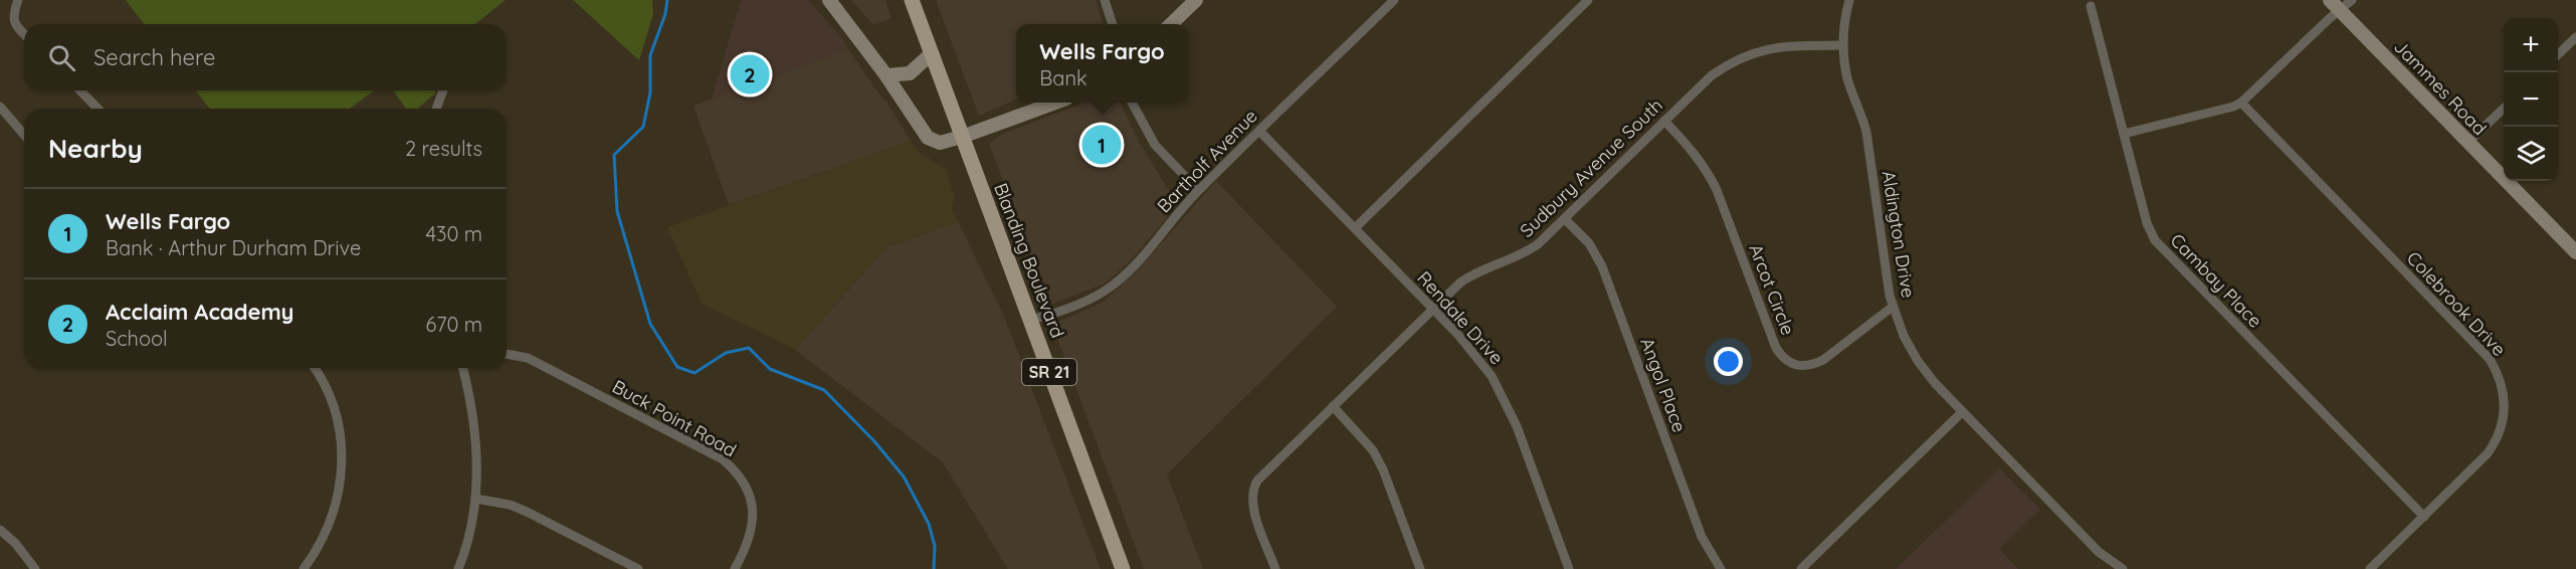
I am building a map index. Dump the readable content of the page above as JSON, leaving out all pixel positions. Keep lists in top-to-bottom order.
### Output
{
  "streets": {
    "main road": ["Blanding Boulevard", "SR 21"],
    "street": [
      "Jammes Road",
      "Bartholf Avenue",
      "Sudbury Avenue South",
      "Aldington Drive",
      "Cambay Place",
      "Arcot Circle",
      "Colebrook Drive",
      "Rendale Drive",
      "Angol Place",
      "Buck Point Road"
    ]
  },
  "crossings": [
    ["Bartholf Avenue", "Blanding Boulevard"],
    ["Bartholf Avenue", "Rendale Drive"],
    ["Sudbury Avenue South", "Aldington Drive"],
    ["Sudbury Avenue South", "Arcot Circle"],
    ["Sudbury Avenue South", "Rendale Drive"],
    ["Sudbury Avenue South", "Angol Place"],
    ["Aldington Drive", "Arcot Circle"],
    ["Cambay Place", "Colebrook Drive"]
  ],
  "page": {
    "map_buttons": ["+", "−"],
    "popup": ["Wells Fargo", "Bank"],
    "search": "Search here",
    "pins": ["2", "1"],
    "heading": ["Nearby", "2 results"],
    "list": [
      {
        "mark": "1",
        "name": "Wells Fargo",
        "note": "Bank · Arthur Durham Drive",
        "value": "430 m"
      },
      {
        "mark": "2",
        "name": "Acclaim Academy",
        "note": "School",
        "value": "670 m"
      }
    ]
  }
}
